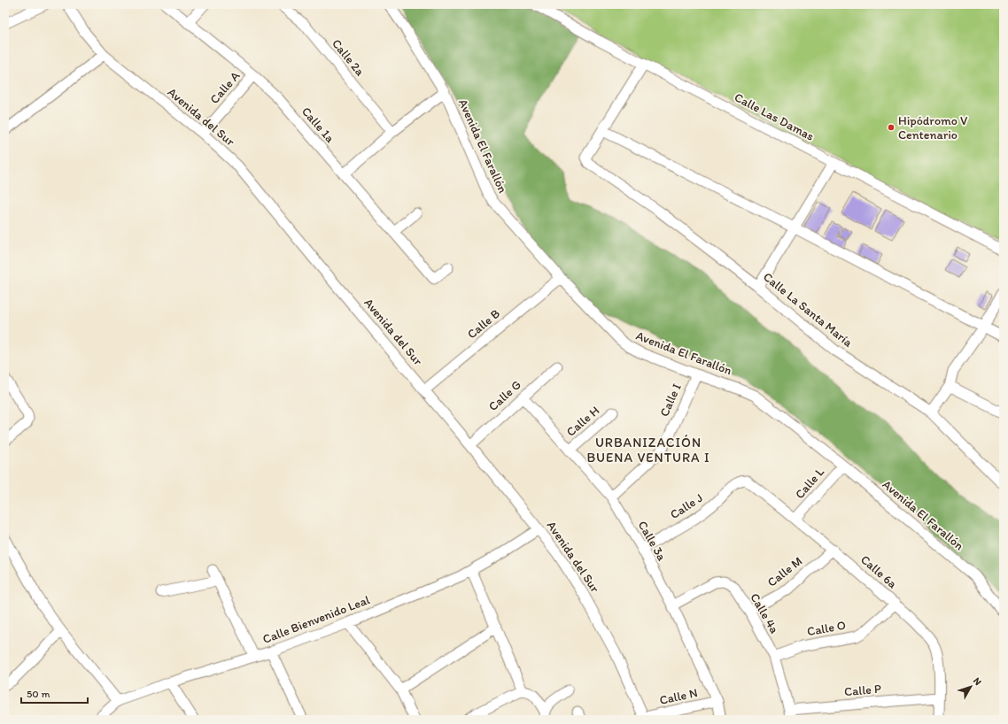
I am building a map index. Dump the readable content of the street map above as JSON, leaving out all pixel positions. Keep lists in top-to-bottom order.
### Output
{
  "streets": {
    "street": [
      "Calle 2a",
      "Calle A",
      "Avenida del Sur",
      "Calle Las Damas",
      "Calle 1a",
      "Avenida El Farallón",
      "Calle La Santa María",
      "Calle B",
      "Calle G",
      "Calle I",
      "Calle H",
      "Calle L",
      "Calle J",
      "Calle 3a",
      "Calle M",
      "Calle 6a",
      "Calle 4a",
      "Calle Bienvenido Leal",
      "Calle O",
      "Calle P",
      "Calle N"
    ]
  },
  "crossings": [
    ["Calle A", "Avenida del Sur"],
    ["Calle A", "Calle 1a"],
    ["Avenida del Sur", "Calle B"],
    ["Avenida del Sur", "Calle G"],
    ["Avenida del Sur", "Calle Bienvenido Leal"],
    ["Avenida del Sur", "Calle N"],
    ["Avenida El Farallón", "Calle B"],
    ["Avenida El Farallón", "Calle I"],
    ["Avenida El Farallón", "Calle L"],
    ["Calle G", "Calle 3a"],
    ["Calle I", "Calle 3a"],
    ["Calle H", "Calle 3a"],
    ["Calle L", "Calle 6a"],
    ["Calle J", "Calle 3a"],
    ["Calle J", "Calle 6a"],
    ["Calle 3a", "Calle 4a"],
    ["Calle 3a", "Calle N"],
    ["Calle M", "Calle 6a"],
    ["Calle M", "Calle 4a"],
    ["Calle 6a", "Calle O"],
    ["Calle 6a", "Calle P"],
    ["Calle 4a", "Calle O"],
    ["Calle 4a", "Calle P"]
  ],
  "districts": ["URBANIZACIÓN BUENA VENTURA I"],
  "places": ["Hipódromo V Centenario"],
  "scale_bar": "50 m",
  "north": "top right"
}
